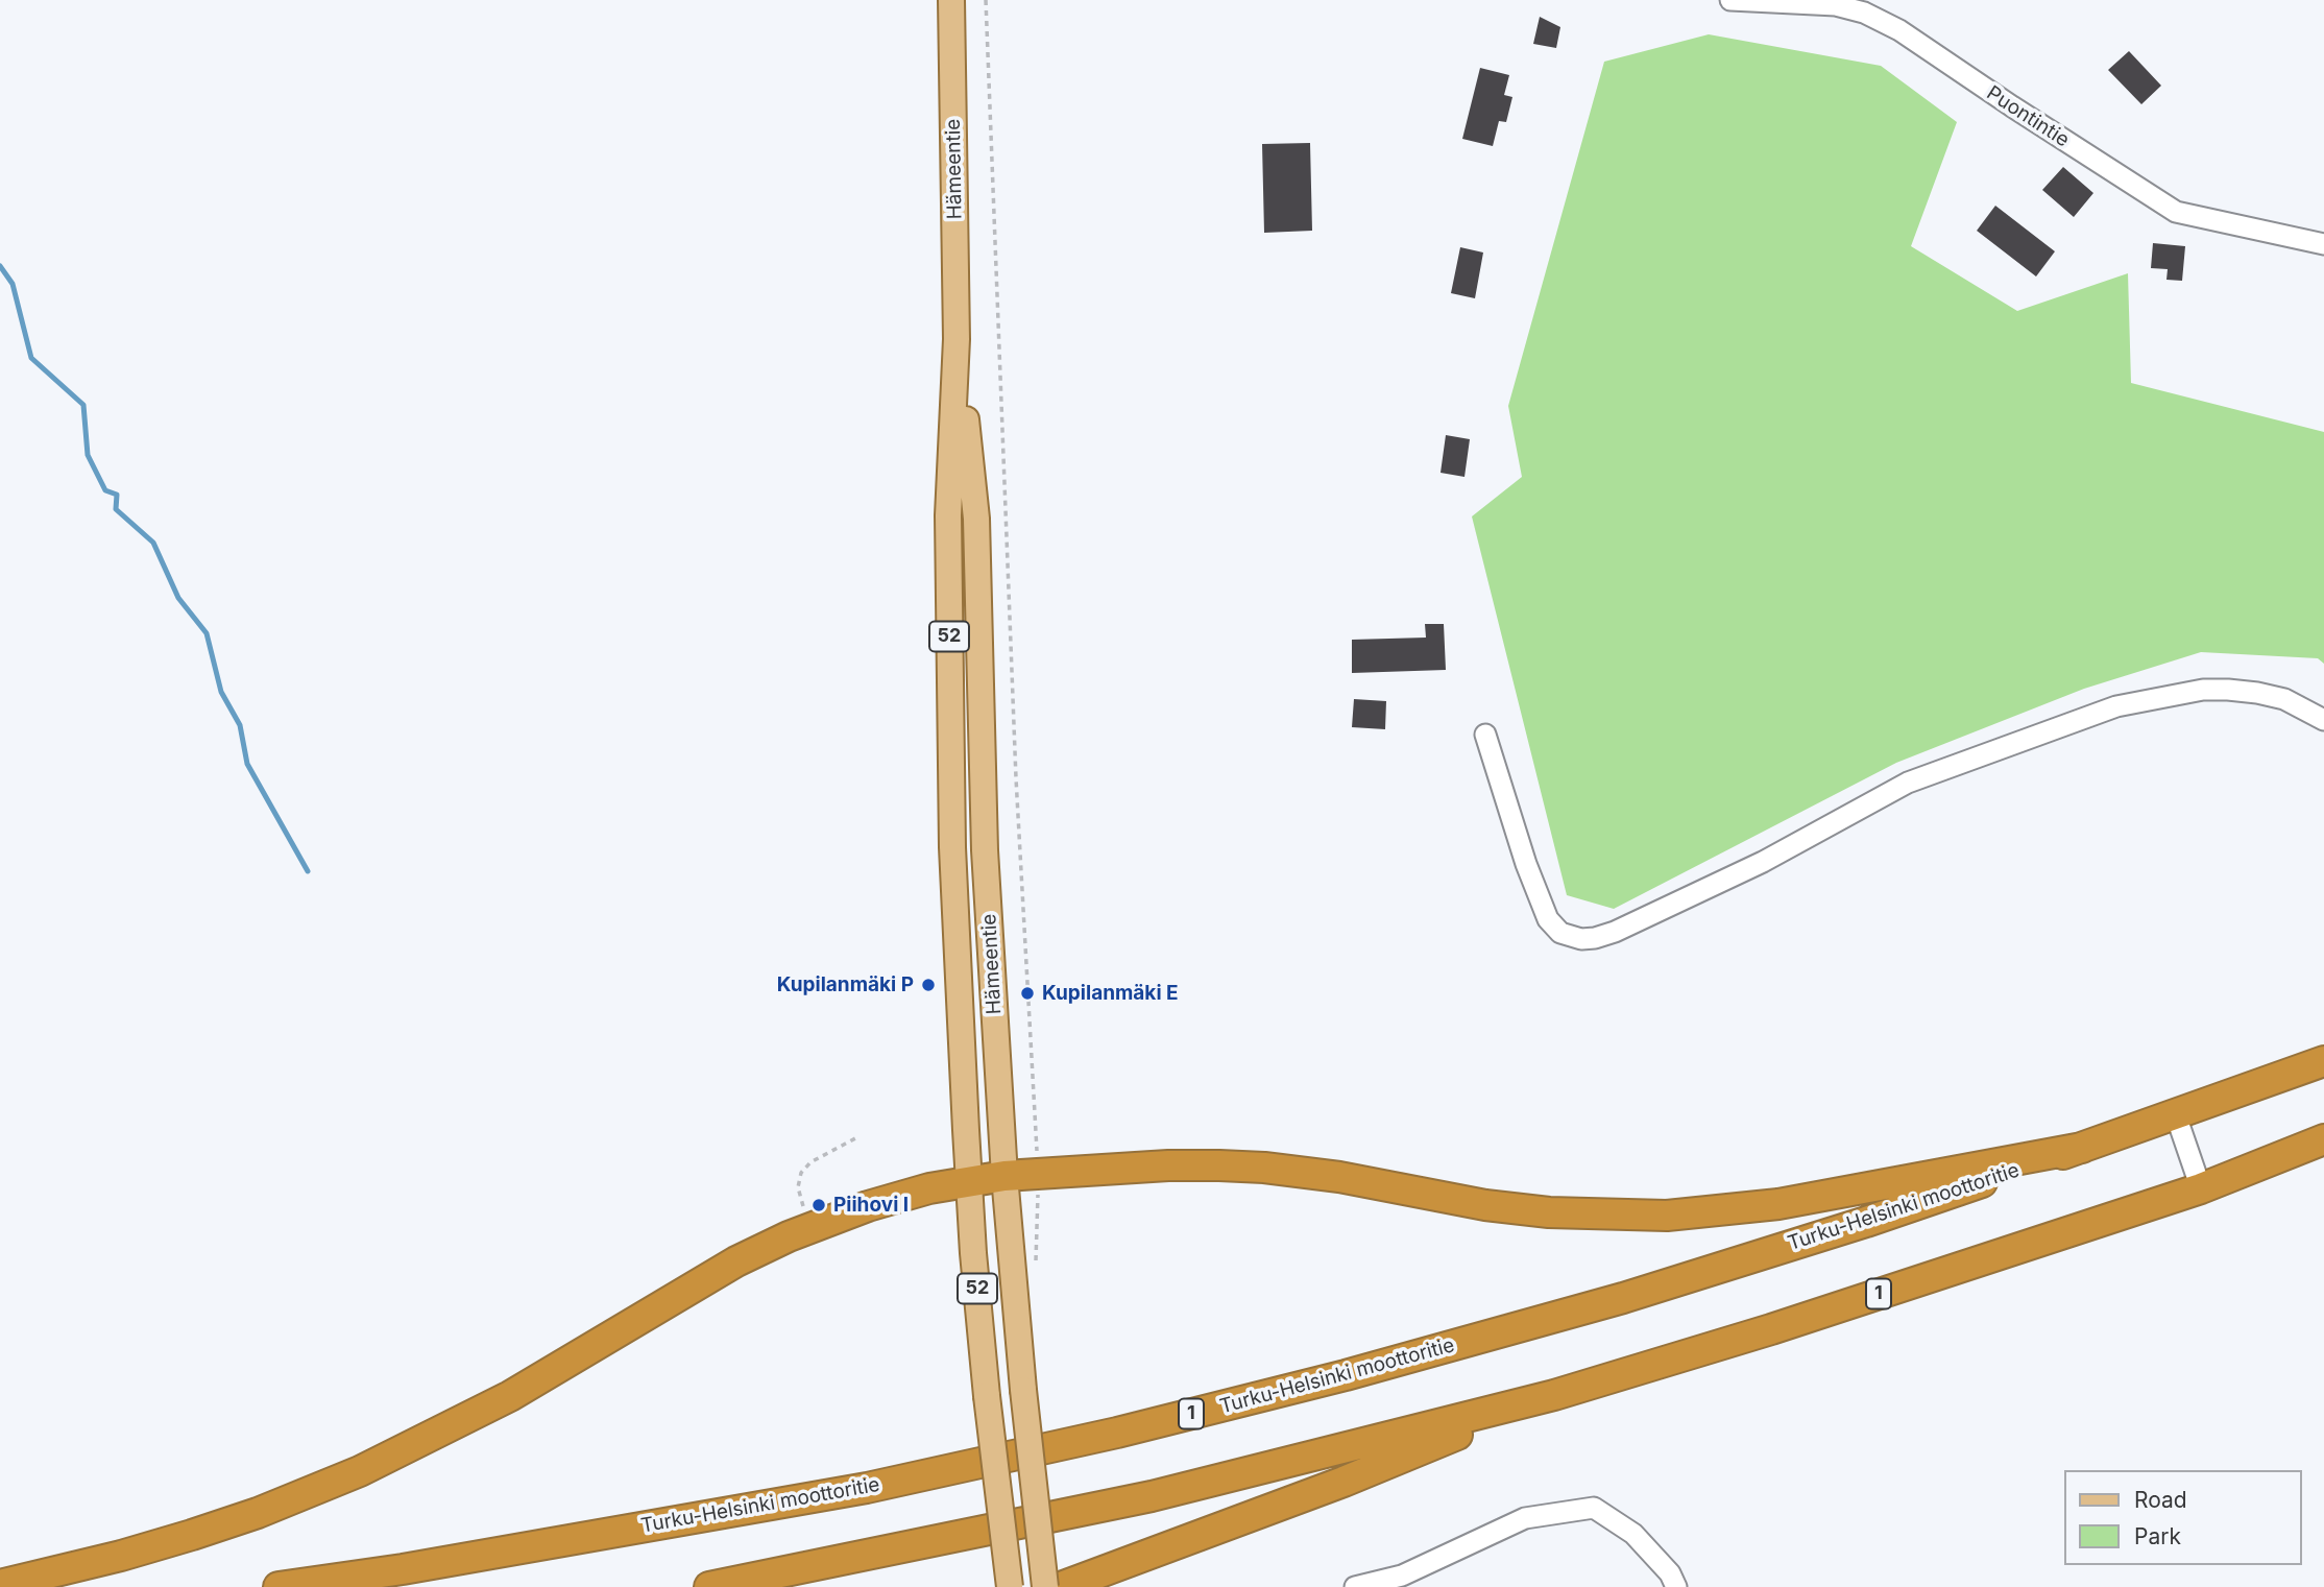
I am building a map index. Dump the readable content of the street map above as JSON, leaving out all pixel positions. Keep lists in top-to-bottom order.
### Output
{
  "streets": {
    "highway": ["Turku-Helsinki moottoritie", "1"],
    "main road": ["Hämeentie", "52"],
    "street": ["Puontintie"]
  },
  "places": ["Kupilanmäki P", "Kupilanmäki E", "Piihovi I"],
  "legend": ["Road", "Park"]
}
